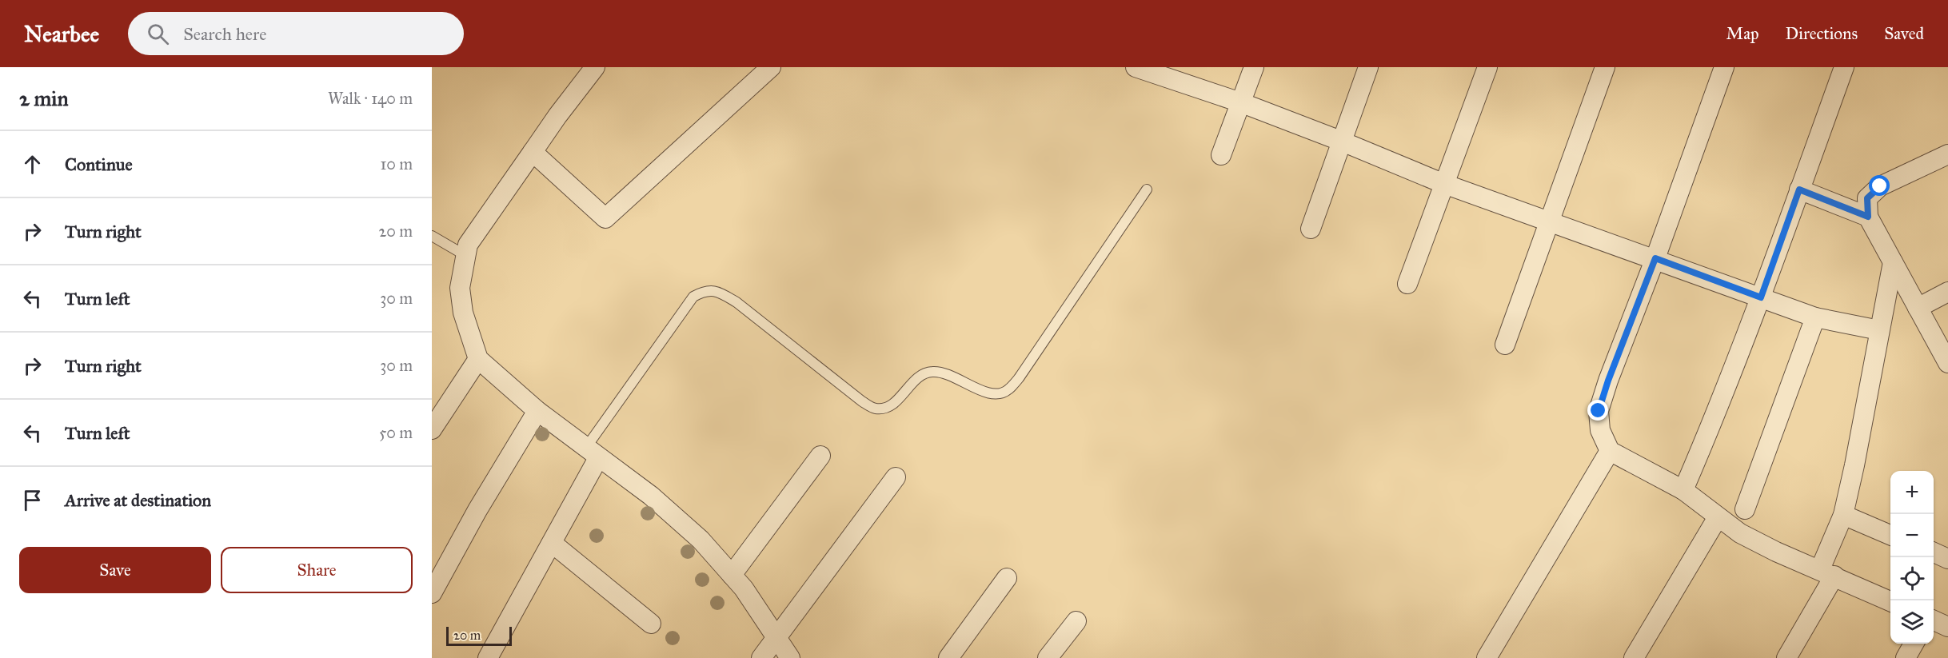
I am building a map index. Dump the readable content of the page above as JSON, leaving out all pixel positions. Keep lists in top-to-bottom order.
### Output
{
  "scale_bar": "20 m",
  "page": {
    "header": "Nearbee",
    "search": "Search here",
    "nav": ["Map", "Directions", "Saved"],
    "heading": ["2 min", "Walk · 140 m"],
    "list": [
      ["Continue", "10 m"],
      ["Turn right", "20 m"],
      ["Turn left", "30 m"],
      ["Turn right", "30 m"],
      ["Turn left", "50 m"],
      "Arrive at destination"
    ],
    "map_buttons": ["+", "−"],
    "buttons": ["Save", "Share"],
    "scale": "20 m"
  }
}
